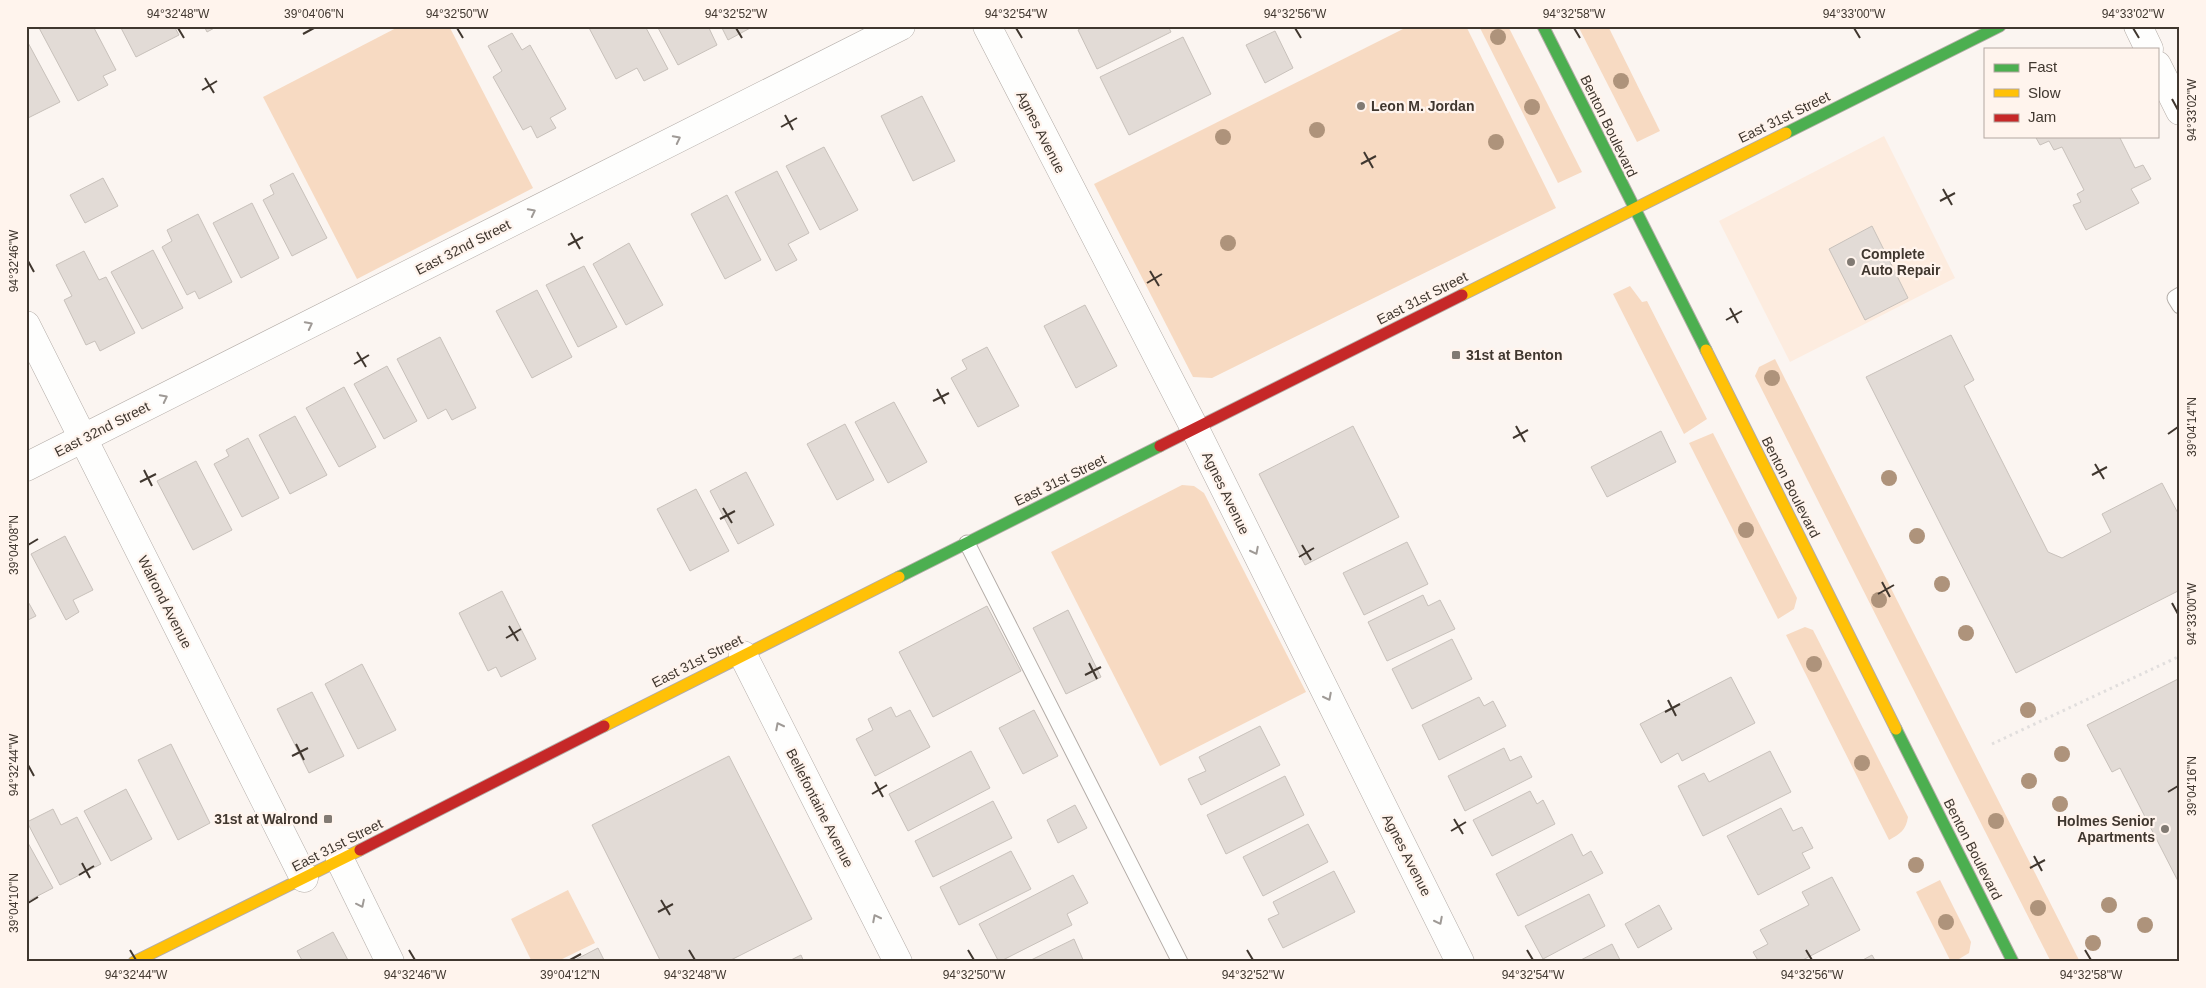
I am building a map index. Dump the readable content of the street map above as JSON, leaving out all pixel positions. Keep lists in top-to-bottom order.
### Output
{
  "streets": {
    "main road": ["East 31st Street", "Benton Boulevard"],
    "street": [
      "Agnes Avenue",
      "East 32nd Street",
      "Walrond Avenue",
      "Bellefontaine Avenue"
    ]
  },
  "crossings": [
    ["East 31st Street", "Benton Boulevard"],
    ["East 31st Street", "Agnes Avenue"],
    ["East 31st Street", "Walrond Avenue"],
    ["East 31st Street", "Bellefontaine Avenue"],
    ["East 32nd Street", "Walrond Avenue"]
  ],
  "one_way": ["Agnes Avenue", "East 32nd Street", "Bellefontaine Avenue"],
  "places": {
    "other": ["Leon M. Jordan", "Complete Auto Repair", "Holmes Senior Apartments"],
    "transit": ["31st at Benton", "31st at Walrond"]
  },
  "legend": ["Fast", "Slow", "Jam"],
  "coordinates": [
    "94°32'48\"W",
    "39°04'06\"N",
    "94°32'50\"W",
    "94°32'52\"W",
    "94°32'54\"W",
    "94°32'56\"W",
    "94°32'58\"W",
    "94°33'00\"W",
    "94°33'02\"W",
    "94°32'46\"W",
    "39°04'14\"N",
    "39°04'08\"N",
    "94°32'44\"W",
    "39°04'16\"N",
    "39°04'10\"N",
    "39°04'12\"N"
  ]
}
